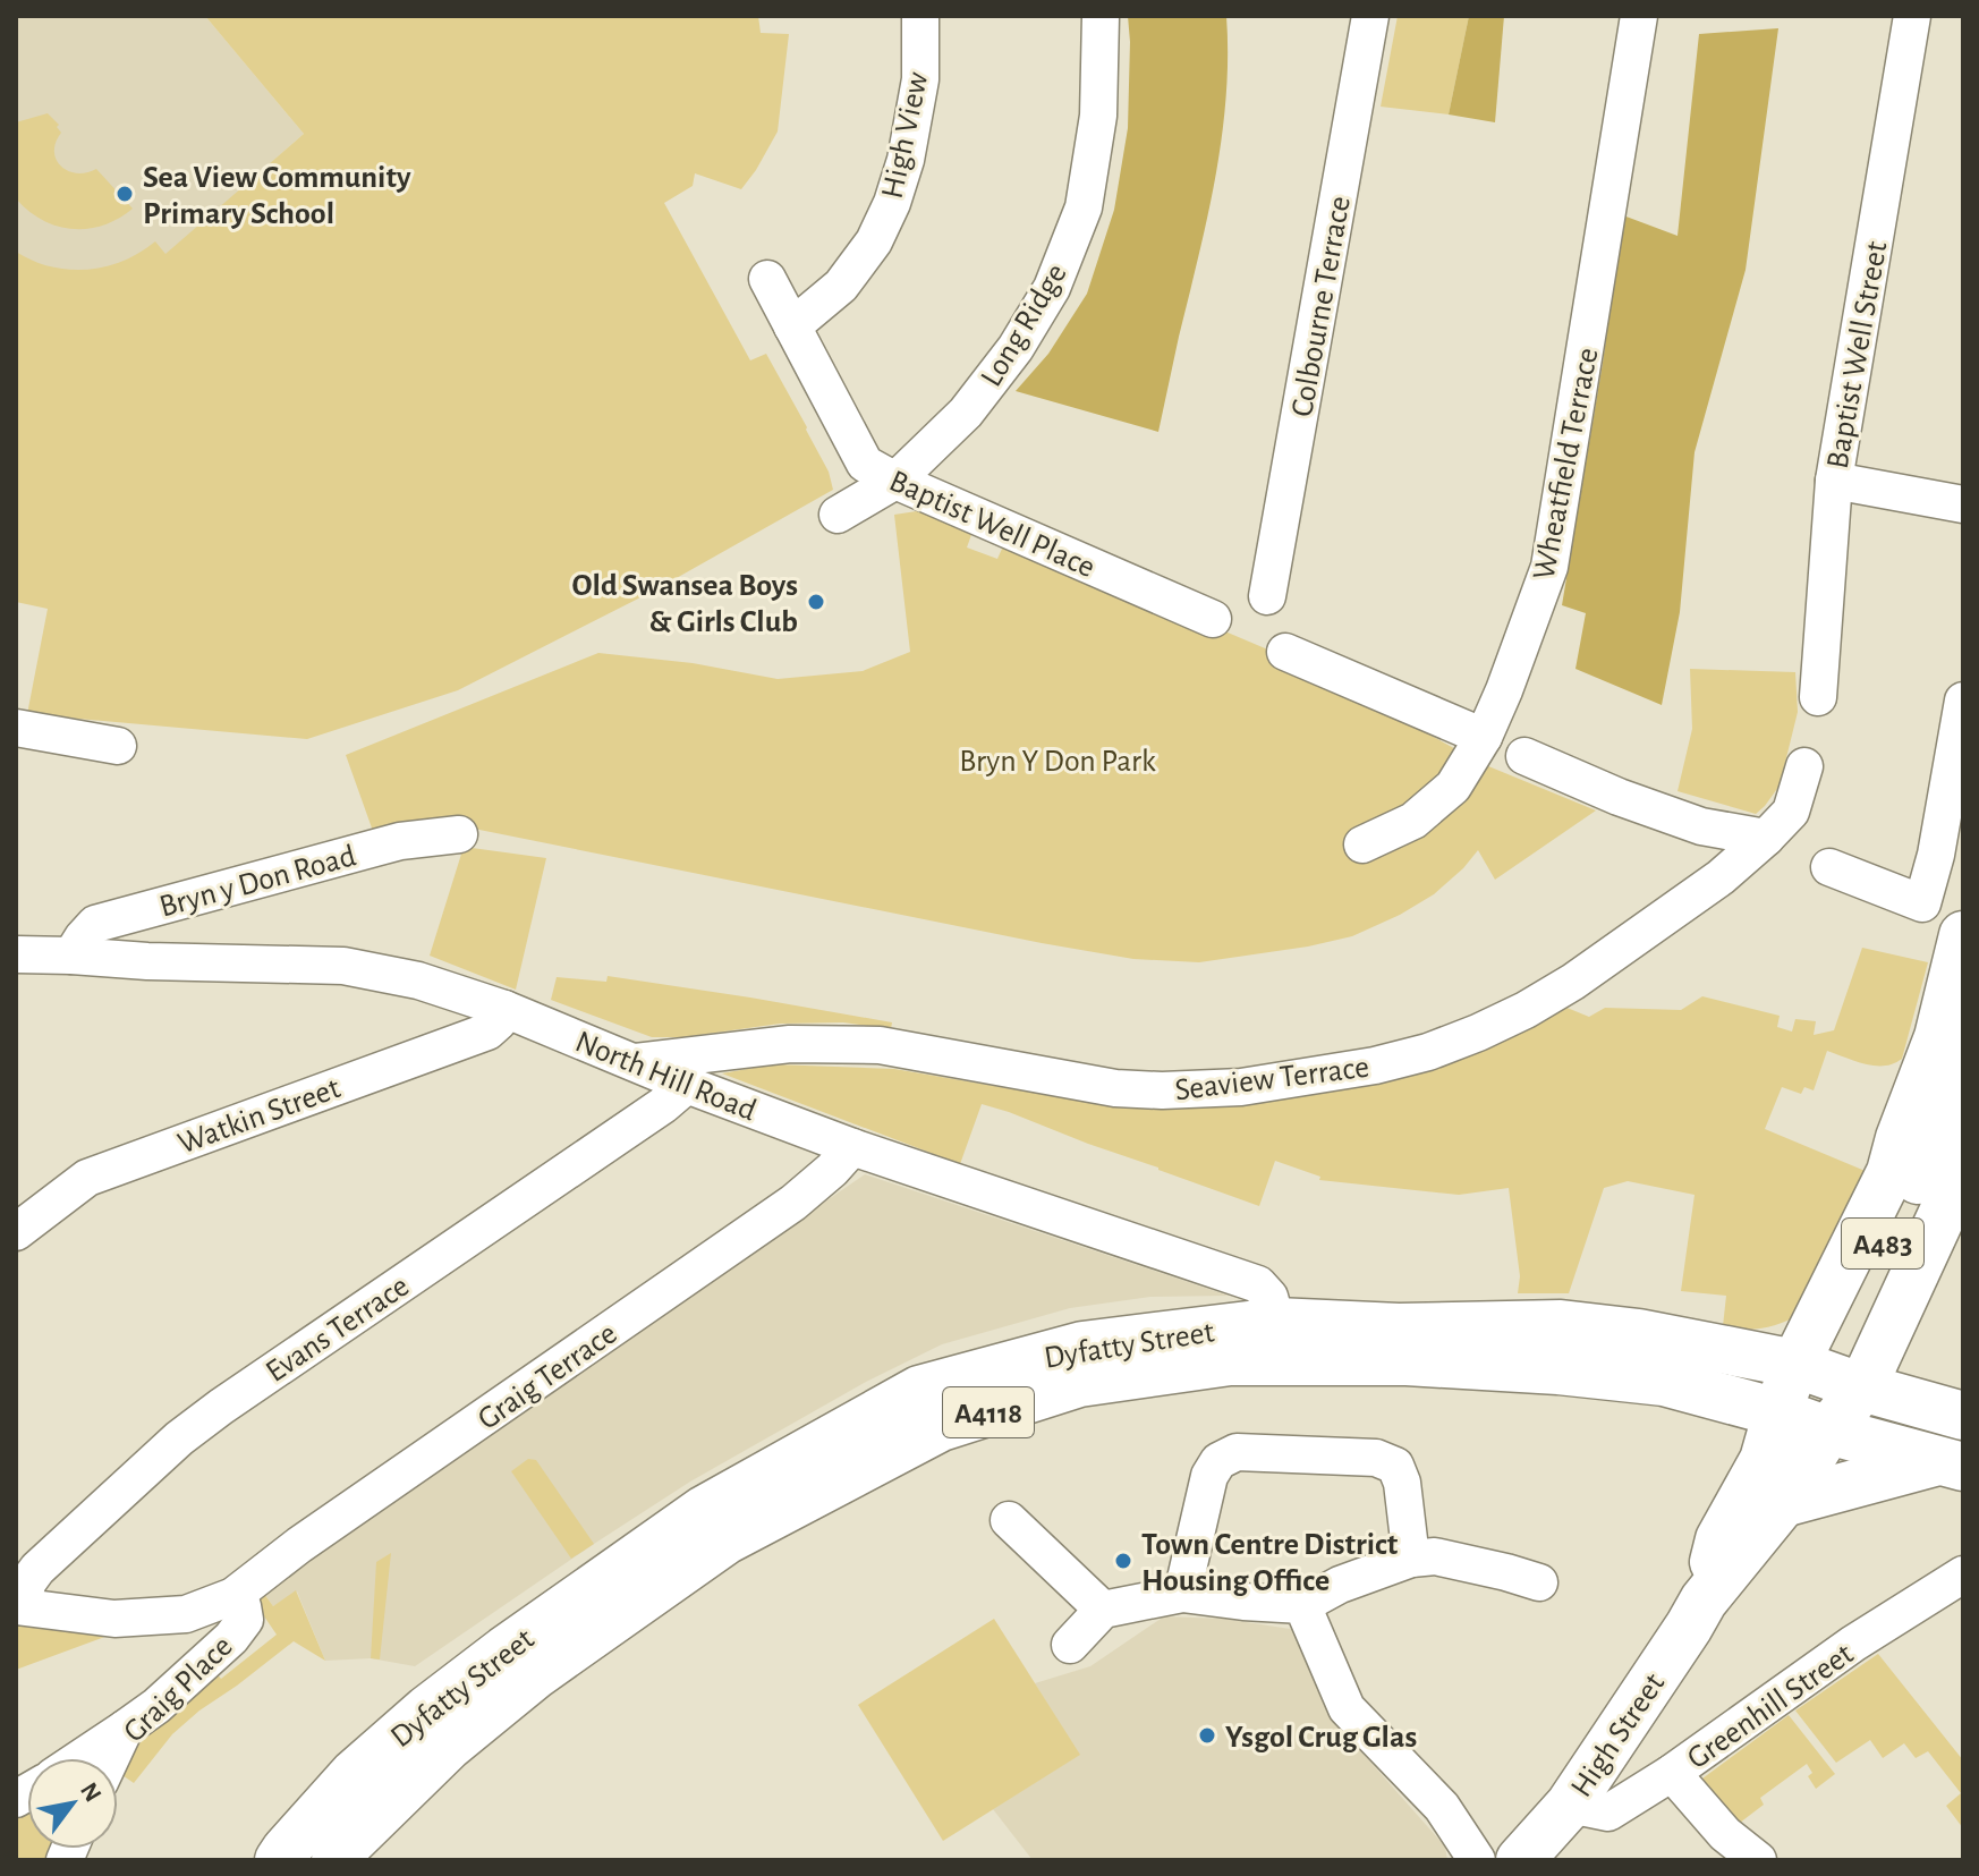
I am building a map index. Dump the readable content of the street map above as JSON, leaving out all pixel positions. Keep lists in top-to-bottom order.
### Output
{
  "streets": {
    "main road": [
      "A483",
      "Dyfatty Street",
      "A4118",
      "High Street"
    ],
    "street": [
      "High View",
      "Colbourne Terrace",
      "Long Ridge",
      "Baptist Well Street",
      "Wheatfield Terrace",
      "Baptist Well Place",
      "Bryn y Don Road",
      "North Hill Road",
      "Seaview Terrace",
      "Watkin Street",
      "Evans Terrace",
      "Graig Terrace",
      "Graig Place",
      "Greenhill Street"
    ]
  },
  "crossings": [
    ["High View", "Baptist Well Place"],
    ["Long Ridge", "Baptist Well Place"],
    ["Bryn y Don Road", "North Hill Road"],
    ["North Hill Road", "Seaview Terrace"],
    ["North Hill Road", "Watkin Street"],
    ["North Hill Road", "Evans Terrace"],
    ["North Hill Road", "Dyfatty Street"],
    ["North Hill Road", "Graig Terrace"],
    ["A483", "Dyfatty Street"],
    ["Evans Terrace", "Graig Terrace"],
    ["Graig Terrace", "Graig Place"],
    ["Greenhill Street", "High Street"]
  ],
  "parks": ["Bryn Y Don Park"],
  "places": [
    "Sea View Community Primary School",
    "Old Swansea Boys & Girls Club",
    "Town Centre District Housing Office",
    "Ysgol Crug Glas"
  ],
  "north": "top right"
}
